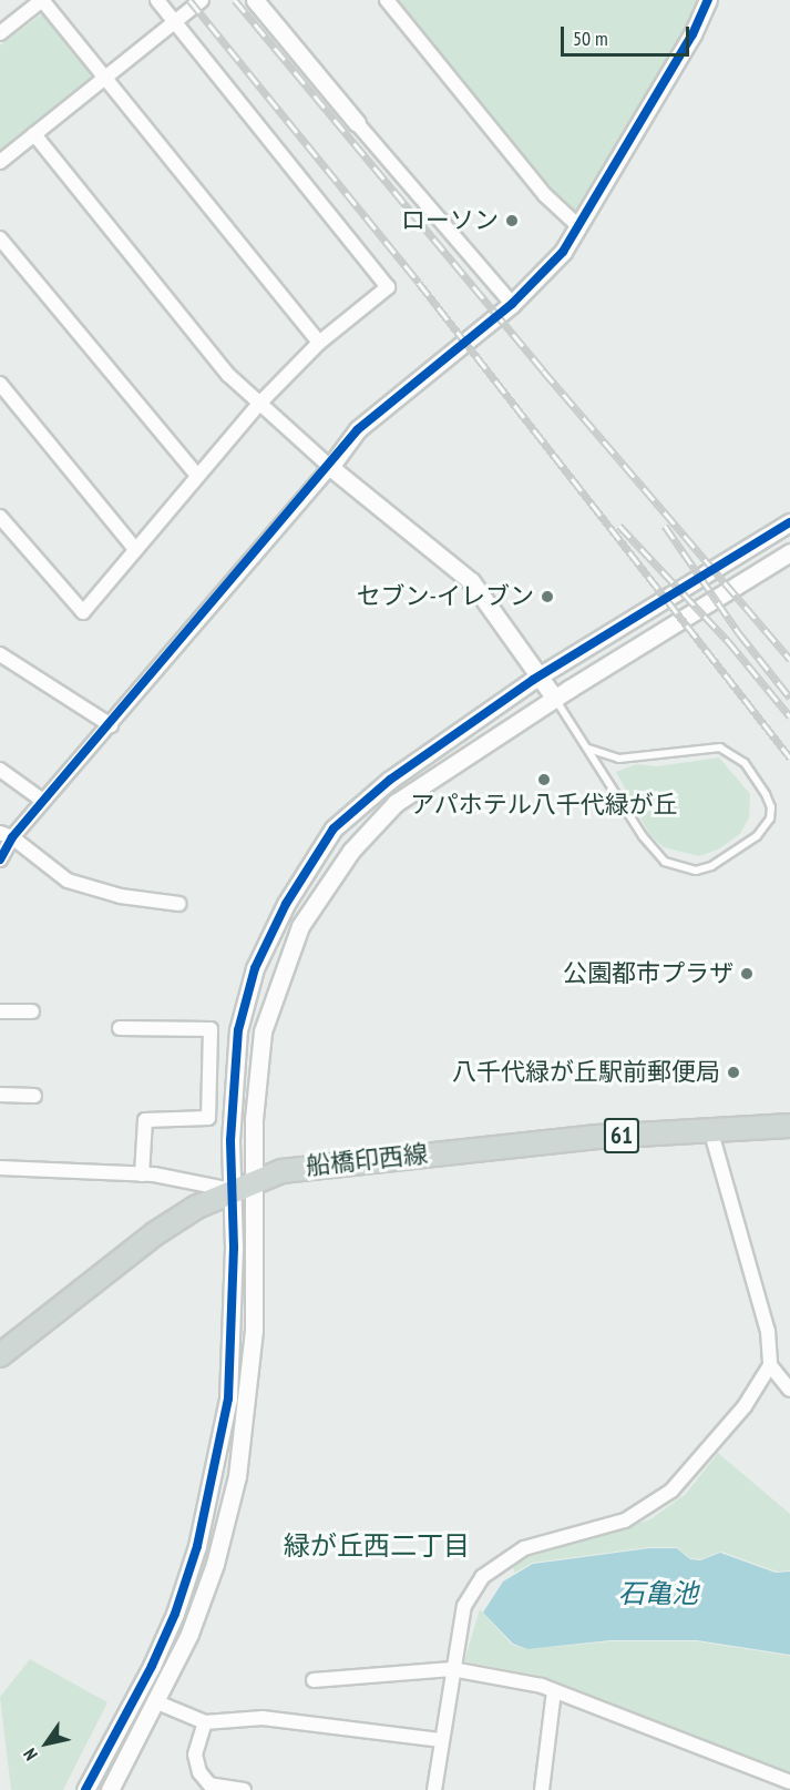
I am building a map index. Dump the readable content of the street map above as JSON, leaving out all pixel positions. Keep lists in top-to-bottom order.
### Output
{
  "streets": {
    "main road": ["61", "船橋印西線"]
  },
  "districts": ["緑が丘西二丁目"],
  "water": ["石亀池"],
  "places": [
    "ローソン",
    "セブン-イレブン",
    "アパホテル八千代緑が丘",
    "公園都市プラザ",
    "八千代緑が丘駅前郵便局"
  ],
  "scale_bar": "50 m",
  "north": "bottom left"
}
